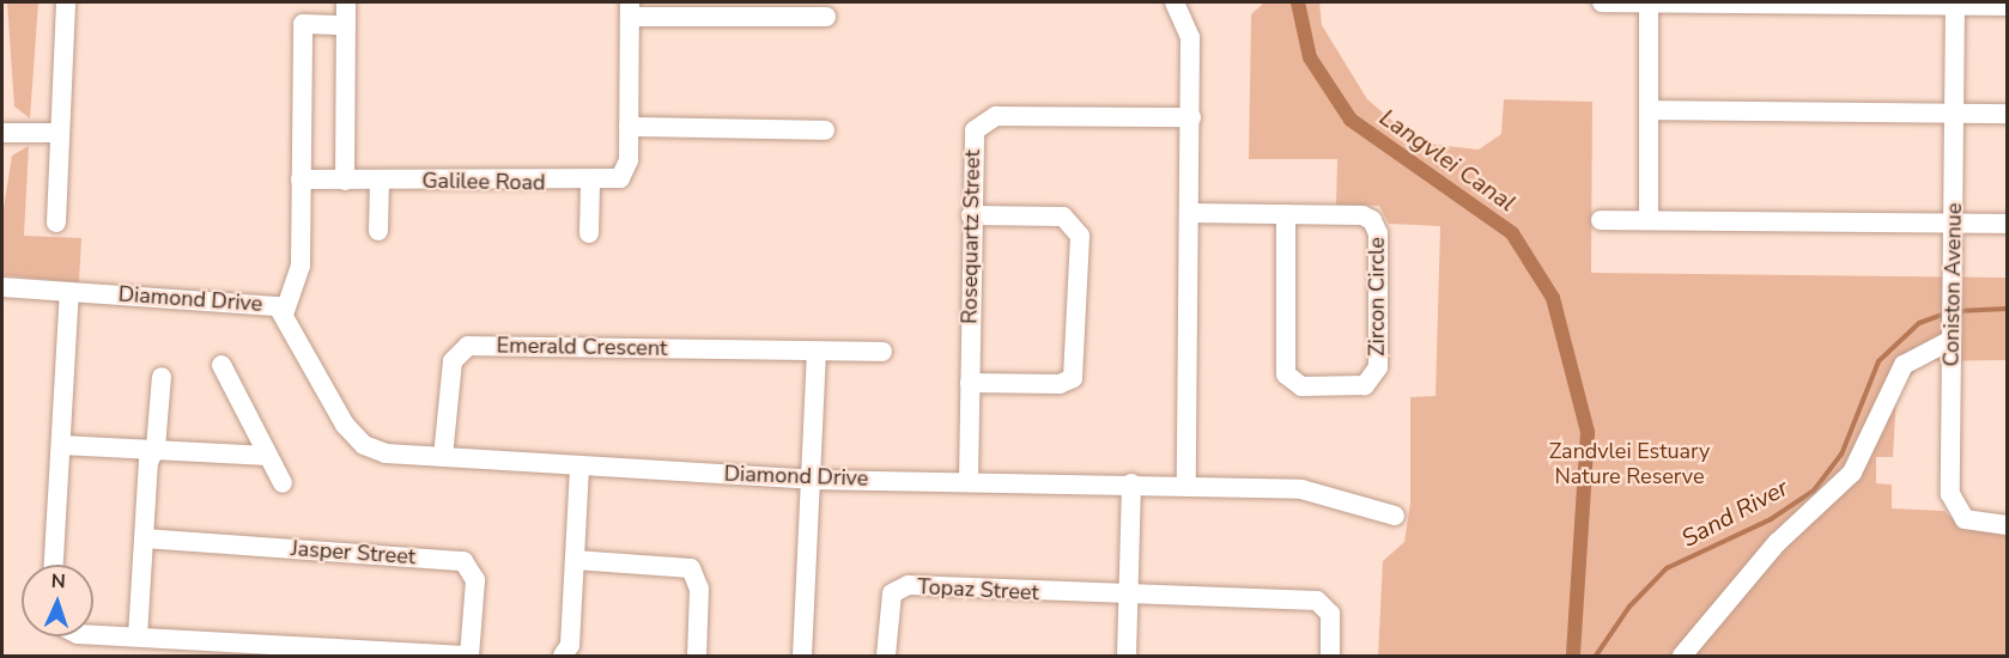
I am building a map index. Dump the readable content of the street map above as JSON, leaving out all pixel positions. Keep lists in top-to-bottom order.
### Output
{
  "streets": {
    "street": [
      "Galilee Road",
      "Rosequartz Street",
      "Coniston Avenue",
      "Zircon Circle",
      "Diamond Drive",
      "Emerald Crescent",
      "Jasper Street",
      "Topaz Street"
    ]
  },
  "crossings": [
    ["Rosequartz Street", "Diamond Drive"],
    ["Diamond Drive", "Emerald Crescent"]
  ],
  "water": ["Langvlei Canal", "Sand River"],
  "parks": ["Zandvlei Estuary Nature Reserve"],
  "north": "top"
}
